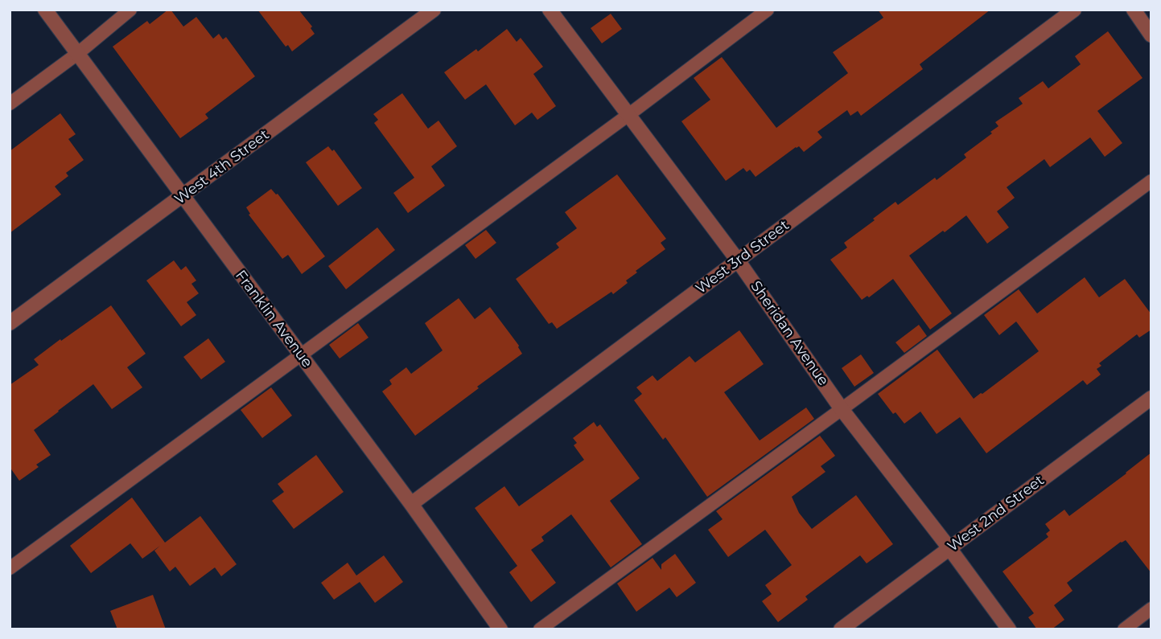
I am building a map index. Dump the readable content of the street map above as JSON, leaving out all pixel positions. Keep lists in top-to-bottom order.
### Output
{
  "streets": {
    "street": [
      "West 4th Street",
      "West 3rd Street",
      "Franklin Avenue",
      "Sheridan Avenue",
      "West 2nd Street"
    ]
  },
  "crossings": [
    ["West 4th Street", "Franklin Avenue"],
    ["West 3rd Street", "Franklin Avenue"],
    ["West 3rd Street", "Sheridan Avenue"],
    ["Sheridan Avenue", "West 2nd Street"]
  ]
}
